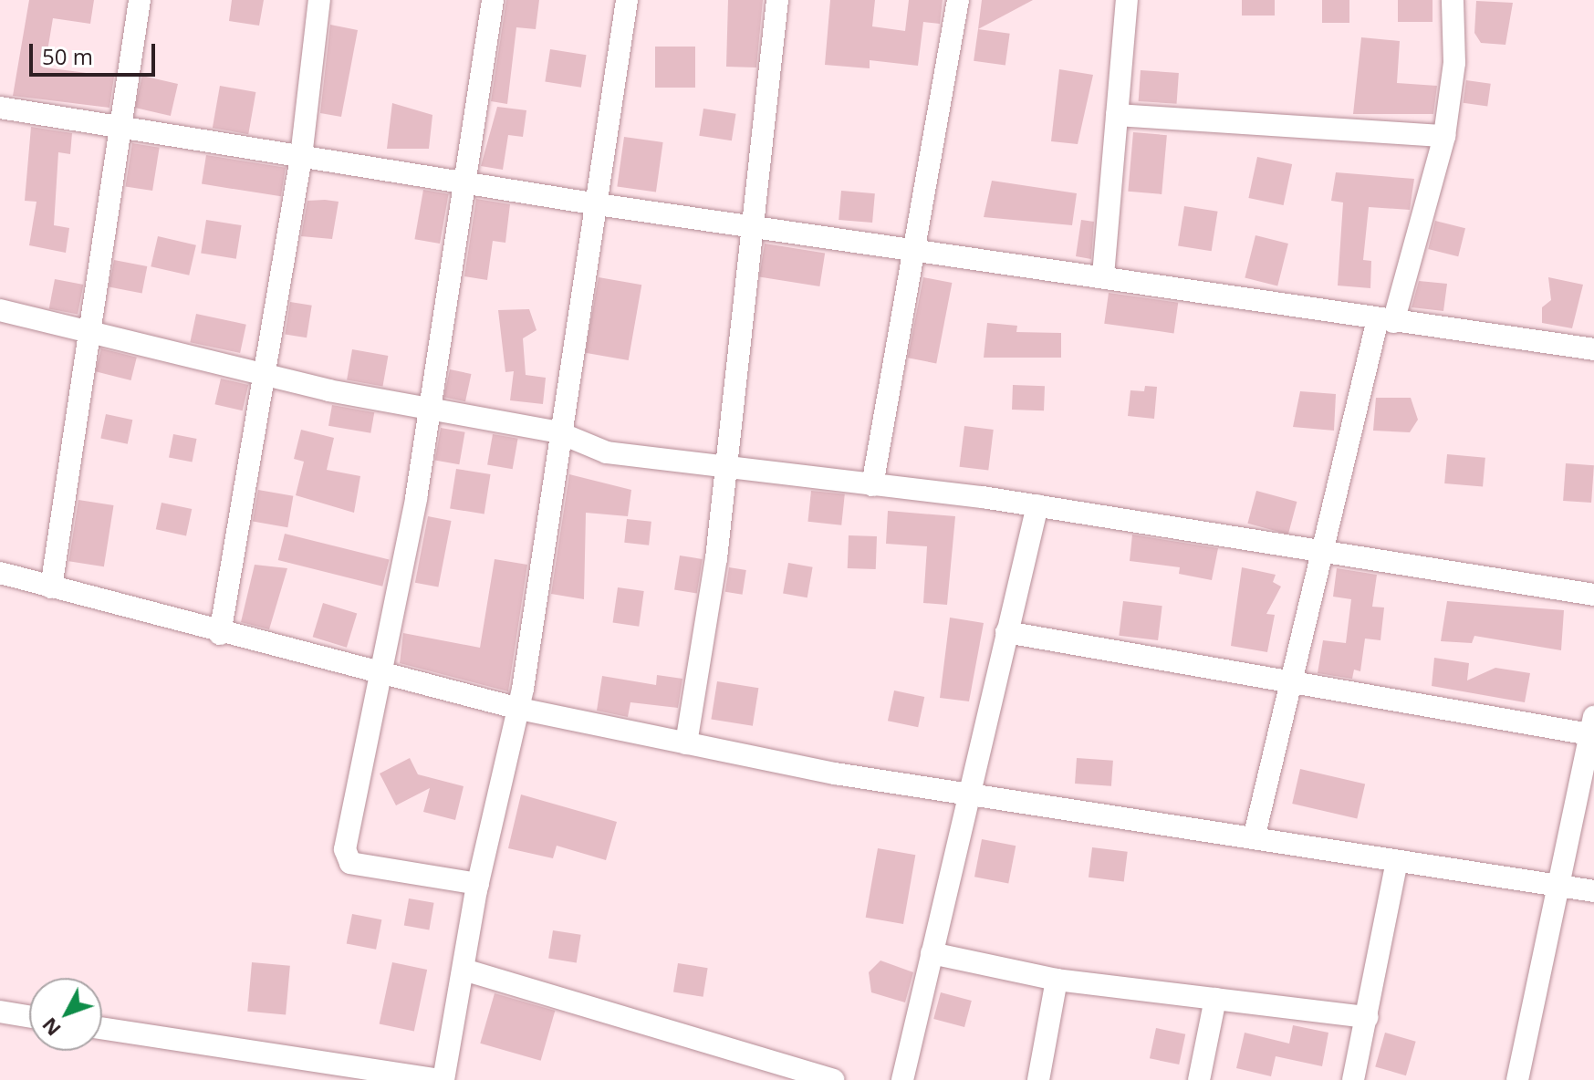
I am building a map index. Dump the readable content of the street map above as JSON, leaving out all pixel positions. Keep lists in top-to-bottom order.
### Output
{
  "scale_bar": "50 m",
  "north": "bottom left"
}
